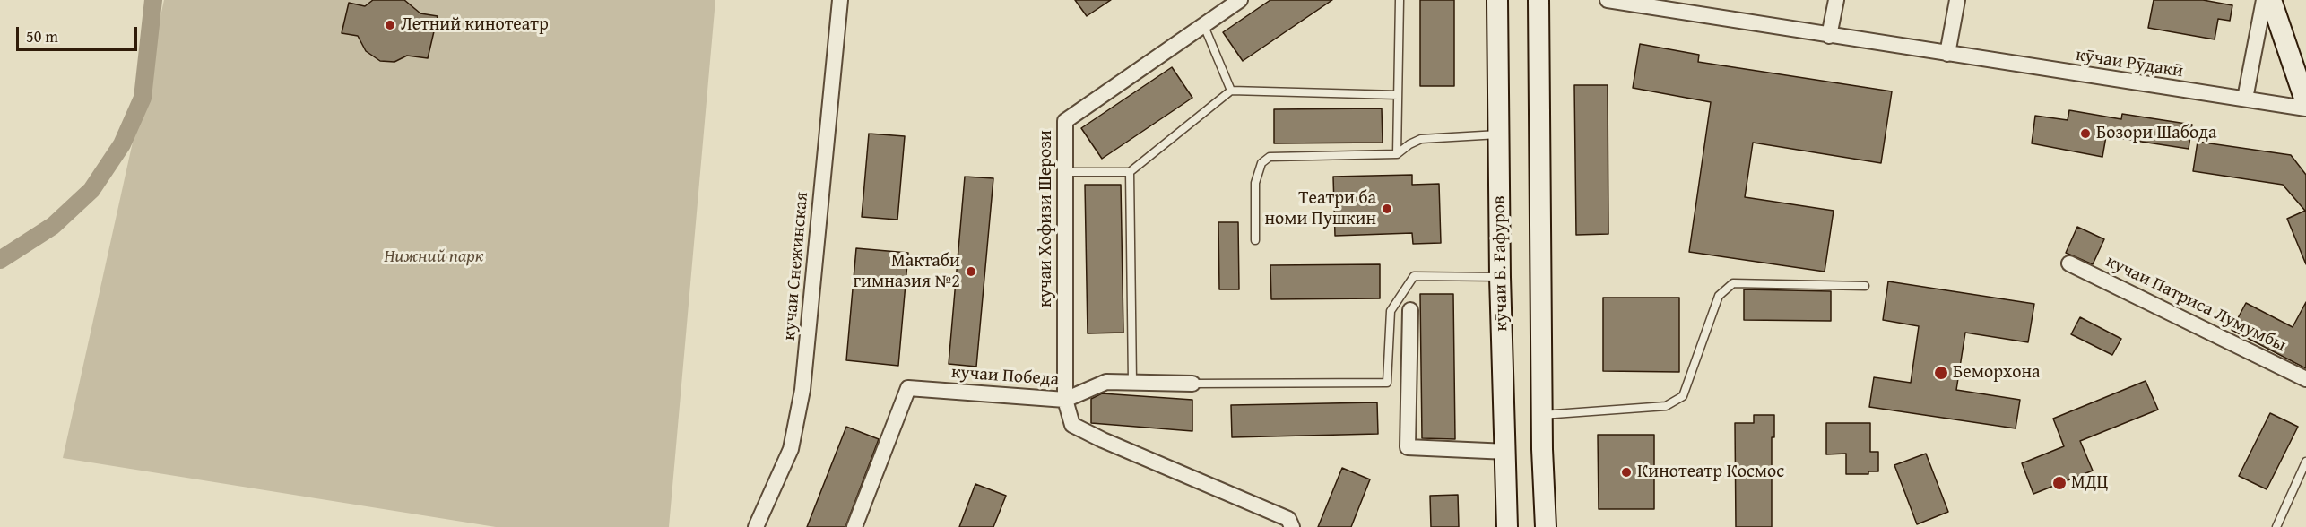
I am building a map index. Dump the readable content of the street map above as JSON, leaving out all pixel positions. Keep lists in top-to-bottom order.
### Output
{
  "streets": {
    "main road": ["кӯчаи Б. Ғафуров"],
    "street": [
      "кӯчаи Рӯдакӣ",
      "кучаи Хофизи Шерози",
      "кучаи Снежинская",
      "кучаи Патриса Лумумбы",
      "кучаи Победа"
    ]
  },
  "crossings": [
    ["кучаи Хофизи Шерози", "кучаи Победа"]
  ],
  "parks": ["Нижний парк"],
  "places": [
    "Летний кинотеатр",
    "Бозори Шабода",
    "Театри ба номи Пушкин",
    "Мактаби гимназия №2",
    "Беморхона",
    "Кинотеатр Космос",
    "МДЦ"
  ],
  "scale_bar": "50 m"
}
